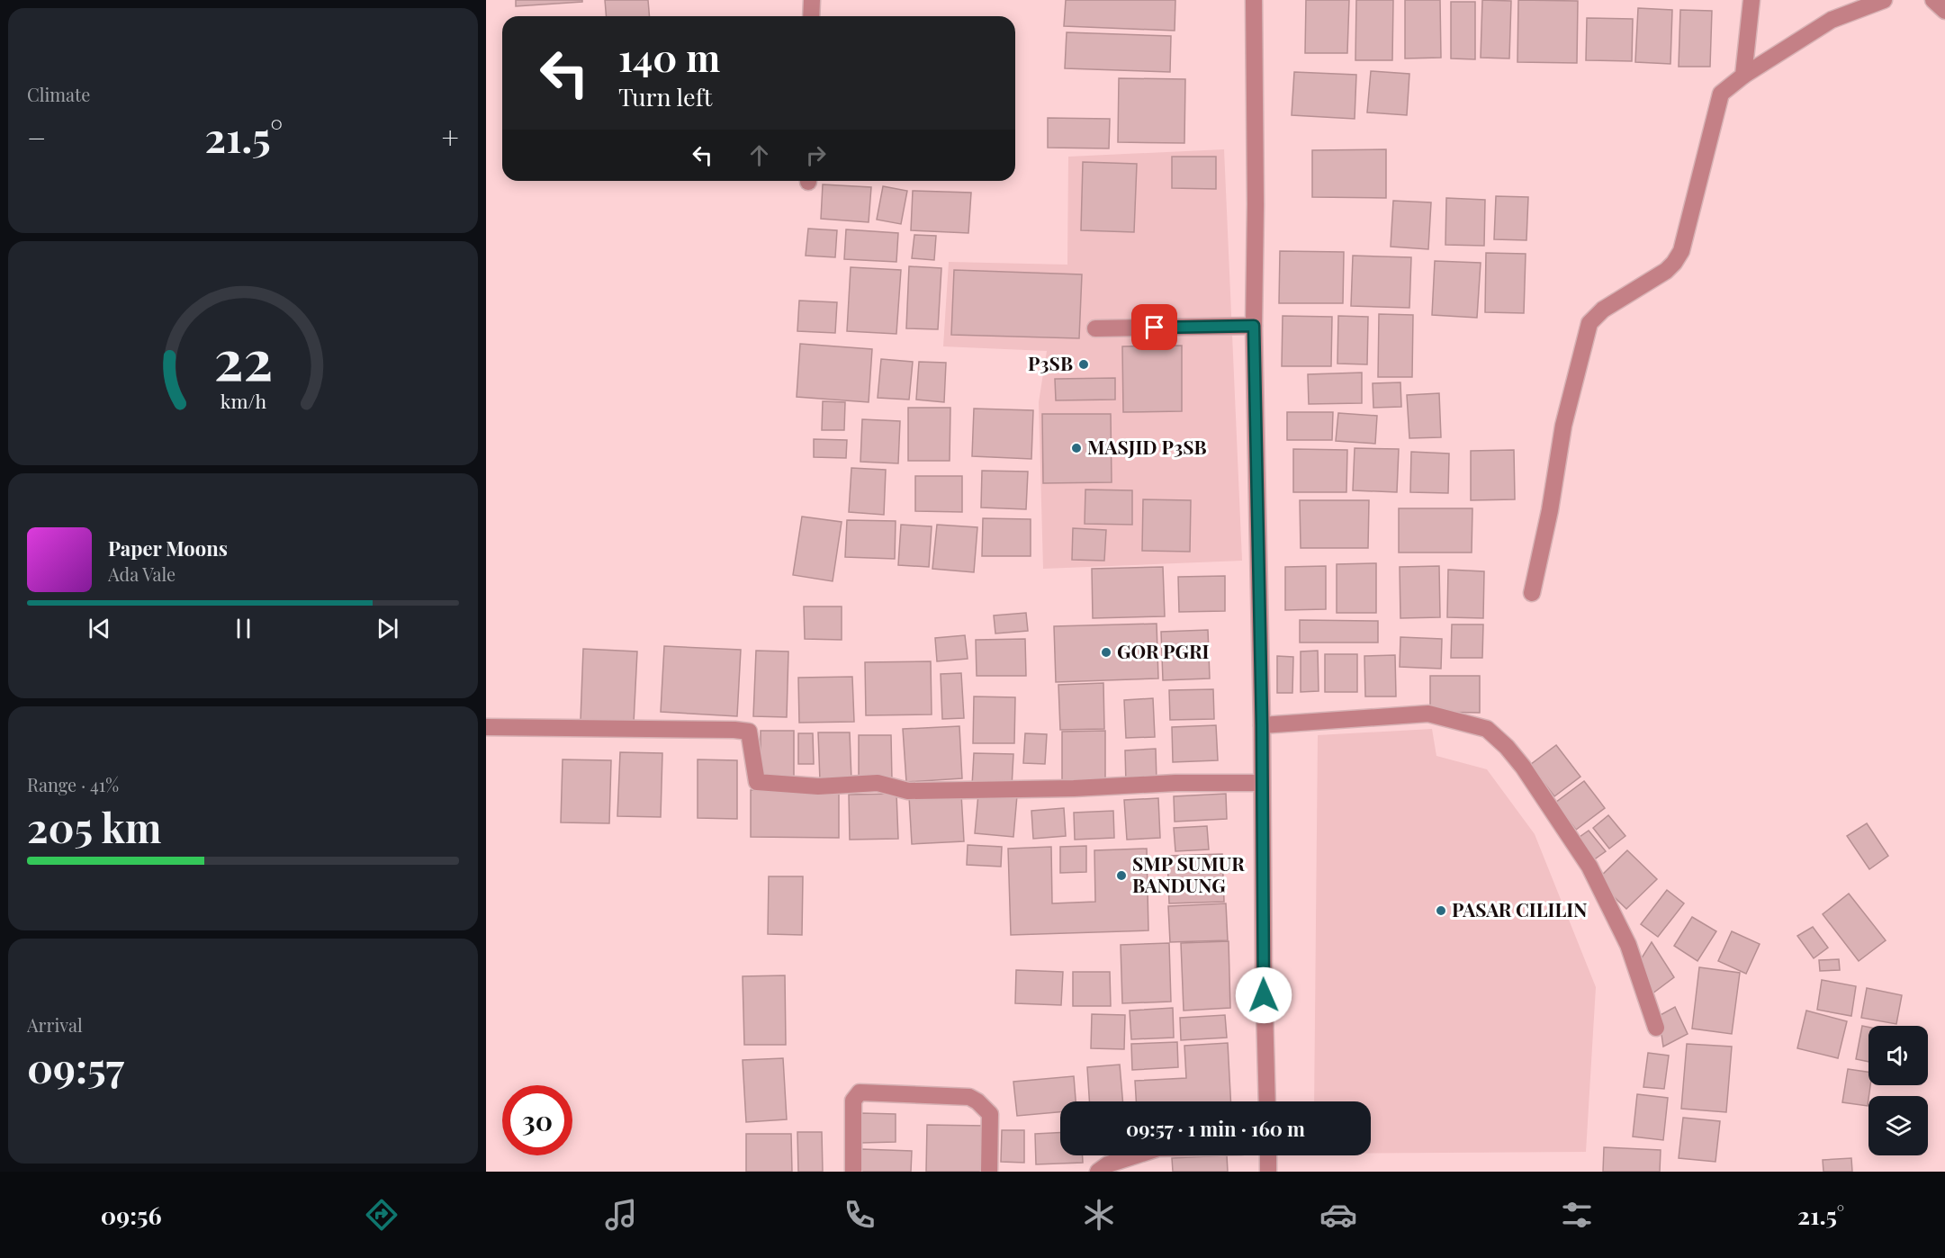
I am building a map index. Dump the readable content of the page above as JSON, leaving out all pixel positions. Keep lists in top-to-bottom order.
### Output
{
  "places": [
    "P3SB",
    "MASJID P3SB",
    "GOR PGRI",
    "SMP SUMUR BANDUNG",
    "PASAR CILILIN"
  ],
  "page": {
    "tile": [
      "Climate",
      ["Range · 41%", "205 km"],
      ["Arrival", "09:57"]
    ],
    "turn": ["140 m", "Turn left"],
    "heat": ["−", "21.5°", "+"],
    "song": ["Paper Moons", "Ada Vale"],
    "limit": "30",
    "trip": "09:57 · 1 min · 160 m",
    "tabs": ["09:56", "21.5°"],
    "gauge": ["22", "km/h"]
  }
}
